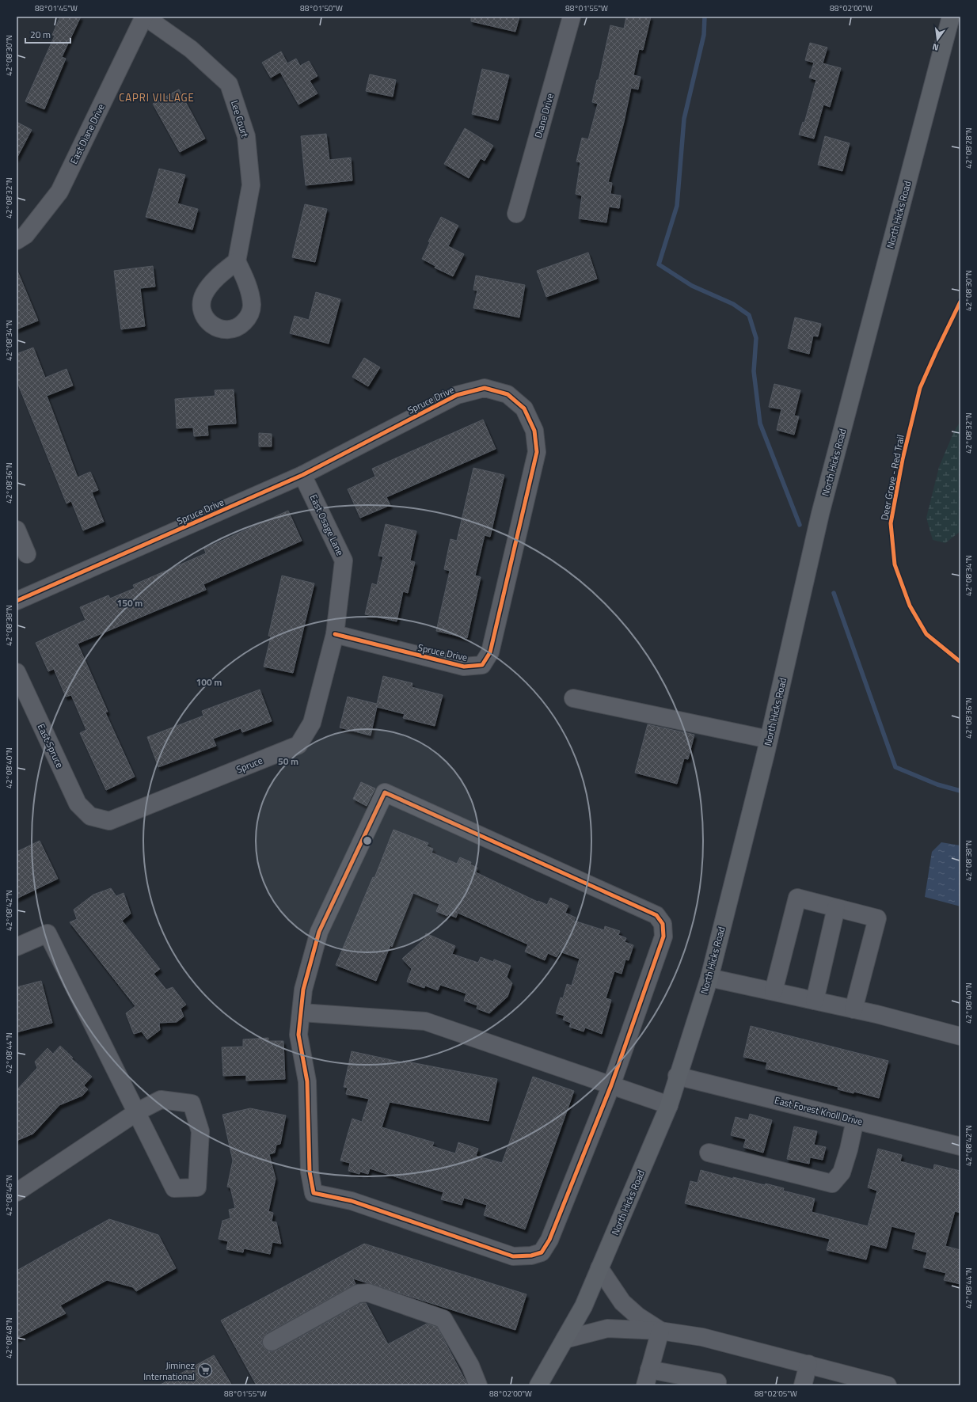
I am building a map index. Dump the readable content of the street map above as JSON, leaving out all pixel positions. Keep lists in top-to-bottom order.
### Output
{
  "streets": {
    "main road": ["North Hicks Road"],
    "street": [
      "Diane Drive",
      "Lee Court",
      "East Diane Drive",
      "Spruce Drive",
      "East Osage Lane",
      "East Spruce",
      "Spruce",
      "East Forest Knoll Drive"
    ],
    "cycle path": ["Deer Grove - Red Trail"]
  },
  "crossings": [
    ["Lee Court", "East Diane Drive"],
    ["North Hicks Road", "East Forest Knoll Drive"],
    ["Spruce Drive", "East Osage Lane"],
    ["Spruce Drive", "Spruce"],
    ["East Osage Lane", "Spruce"],
    ["East Spruce", "Spruce"]
  ],
  "districts": ["CAPRI VILLAGE"],
  "places": {
    "supermarket": ["Jiminez International"]
  },
  "scale_bar": "20 m",
  "north": "bottom",
  "coordinates": [
    "88°01'45\"W",
    "88°01'50\"W",
    "88°01'55\"W",
    "88°02'00\"W",
    "42°08'30\"N",
    "42°08'28\"N",
    "42°08'32\"N",
    "42°08'34\"N",
    "42°08'36\"N",
    "42°08'38\"N",
    "42°08'40\"N",
    "42°08'42\"N",
    "42°08'44\"N",
    "42°08'46\"N",
    "42°08'48\"N",
    "88°02'05\"W"
  ],
  "rings": ["150 m", "100 m", "50 m"]
}
